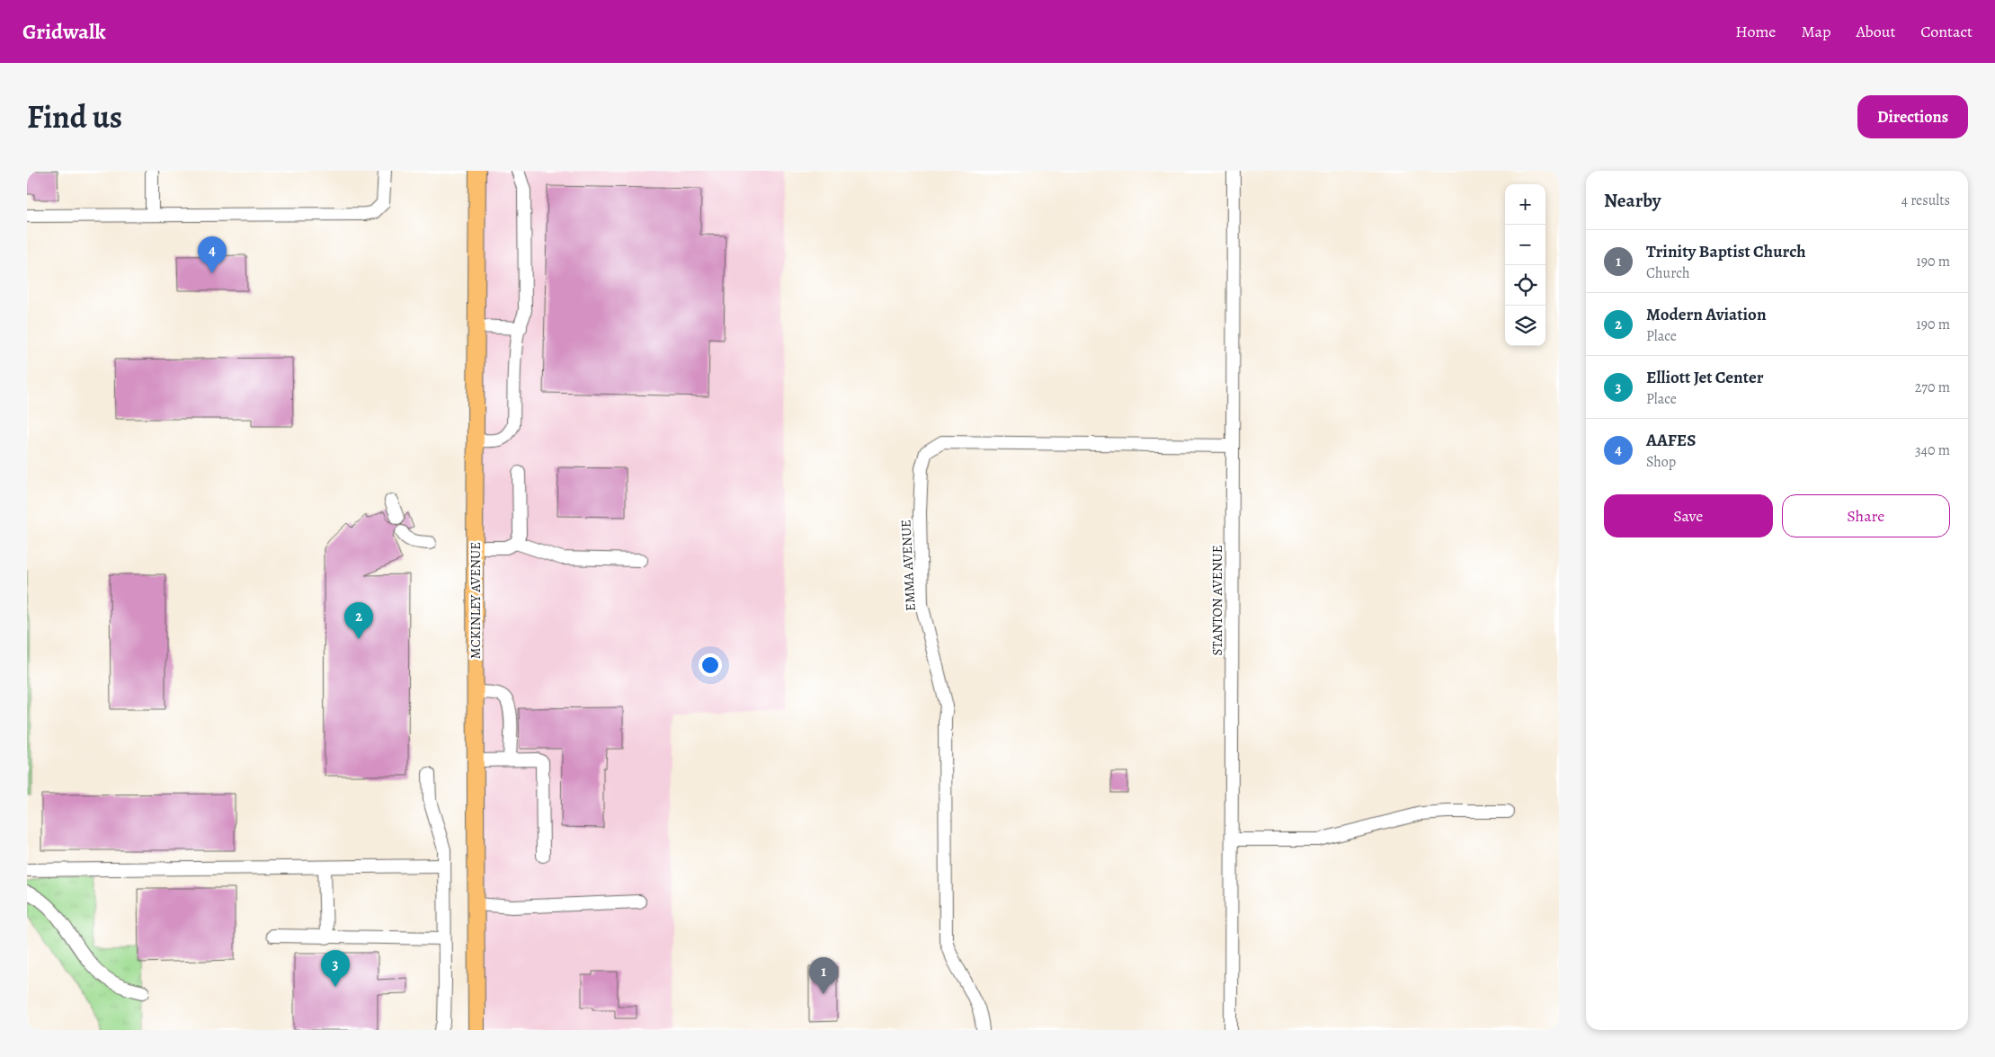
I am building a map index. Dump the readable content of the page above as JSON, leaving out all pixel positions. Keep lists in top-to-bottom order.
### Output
{
  "streets": {
    "main road": ["MCKINLEY AVENUE"],
    "street": ["EMMA AVENUE", "STANTON AVENUE"]
  },
  "crossings": [
    ["EMMA AVENUE", "STANTON AVENUE"]
  ],
  "page": {
    "header": "Gridwalk",
    "nav": [
      "Home",
      "Map",
      "About",
      "Contact"
    ],
    "title": "Find us",
    "buttons": [
      "Directions",
      ["Save", "Share"]
    ],
    "heading": ["Nearby", "4 results"],
    "map_buttons": ["+", "−"],
    "list": [
      {
        "mark": "1",
        "name": "Trinity Baptist Church",
        "note": "Church",
        "value": "190 m"
      },
      {
        "mark": "2",
        "name": "Modern Aviation",
        "note": "Place",
        "value": "190 m"
      },
      {
        "mark": "3",
        "name": "Elliott Jet Center",
        "note": "Place",
        "value": "270 m"
      },
      {
        "mark": "4",
        "name": "AAFES",
        "note": "Shop",
        "value": "340 m"
      }
    ],
    "pins": [
      "4",
      "2",
      "3",
      "1"
    ]
  }
}
